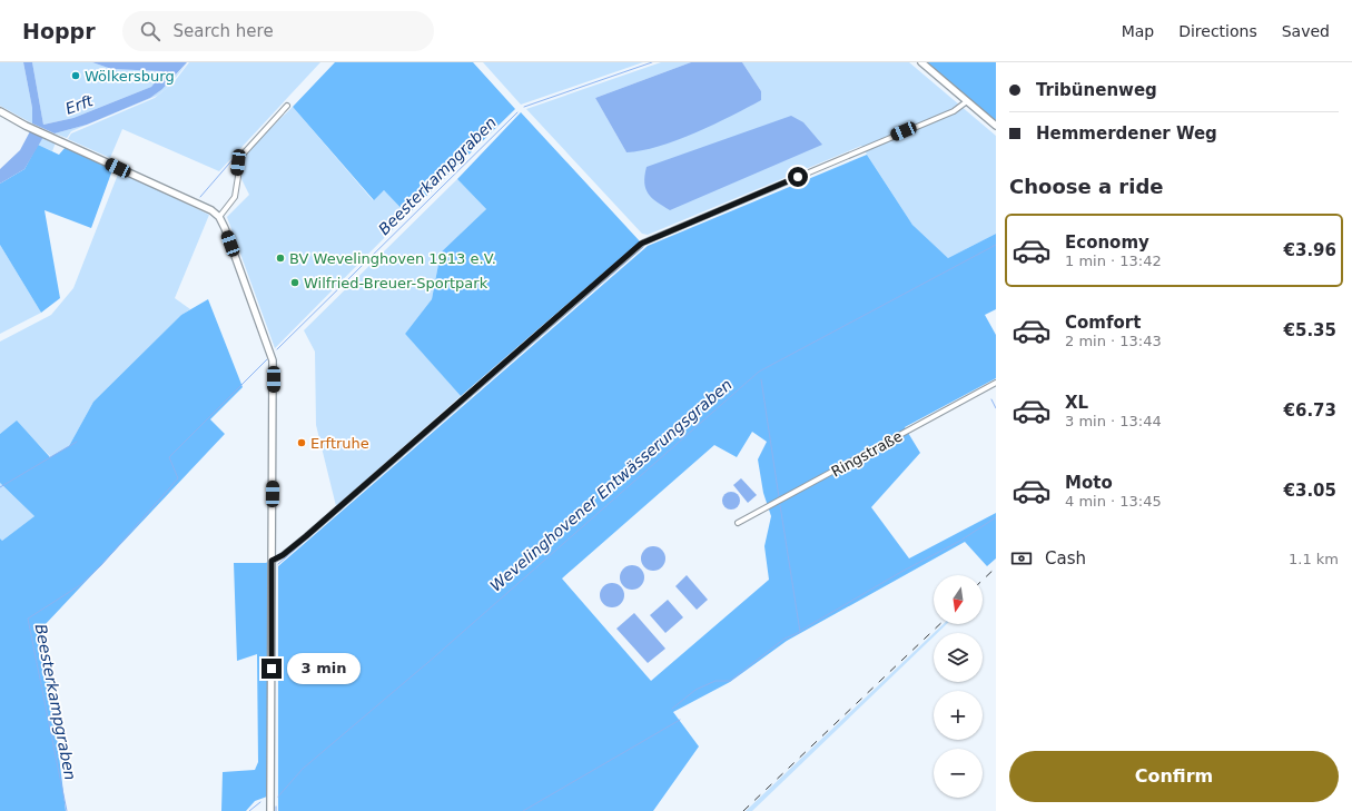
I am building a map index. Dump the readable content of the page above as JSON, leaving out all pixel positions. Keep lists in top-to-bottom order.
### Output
{
  "streets": {
    "street": ["Ringstraße"]
  },
  "water": ["Erft", "Beesterkampgraben", "Wevelinghovener Entwässerungsgraben"],
  "places": [
    "Wölkersburg",
    "BV Wevelinghoven 1913 e.V.",
    "Wilfried-Breuer-Sportpark",
    "Erftruhe"
  ],
  "north": "bottom",
  "page": {
    "header": "Hoppr",
    "search": "Search here",
    "nav": ["Map", "Directions", "Saved"],
    "banner": ["Tribünenweg", "Hemmerdener Weg"],
    "heading": "Choose a ride",
    "list": [
      {
        "name": "Economy",
        "note": "1 min · 13:42",
        "value": "€3.96"
      },
      {
        "name": "Comfort",
        "note": "2 min · 13:43",
        "value": "€5.35"
      },
      {
        "name": "XL",
        "note": "3 min · 13:44",
        "value": "€6.73"
      },
      {
        "name": "Moto",
        "note": "4 min · 13:45",
        "value": "€3.05"
      }
    ],
    "pay": ["Cash", "1.1 km"],
    "map_buttons": ["+", "−"],
    "bubble": "3 min",
    "buttons": "Confirm"
  }
}
